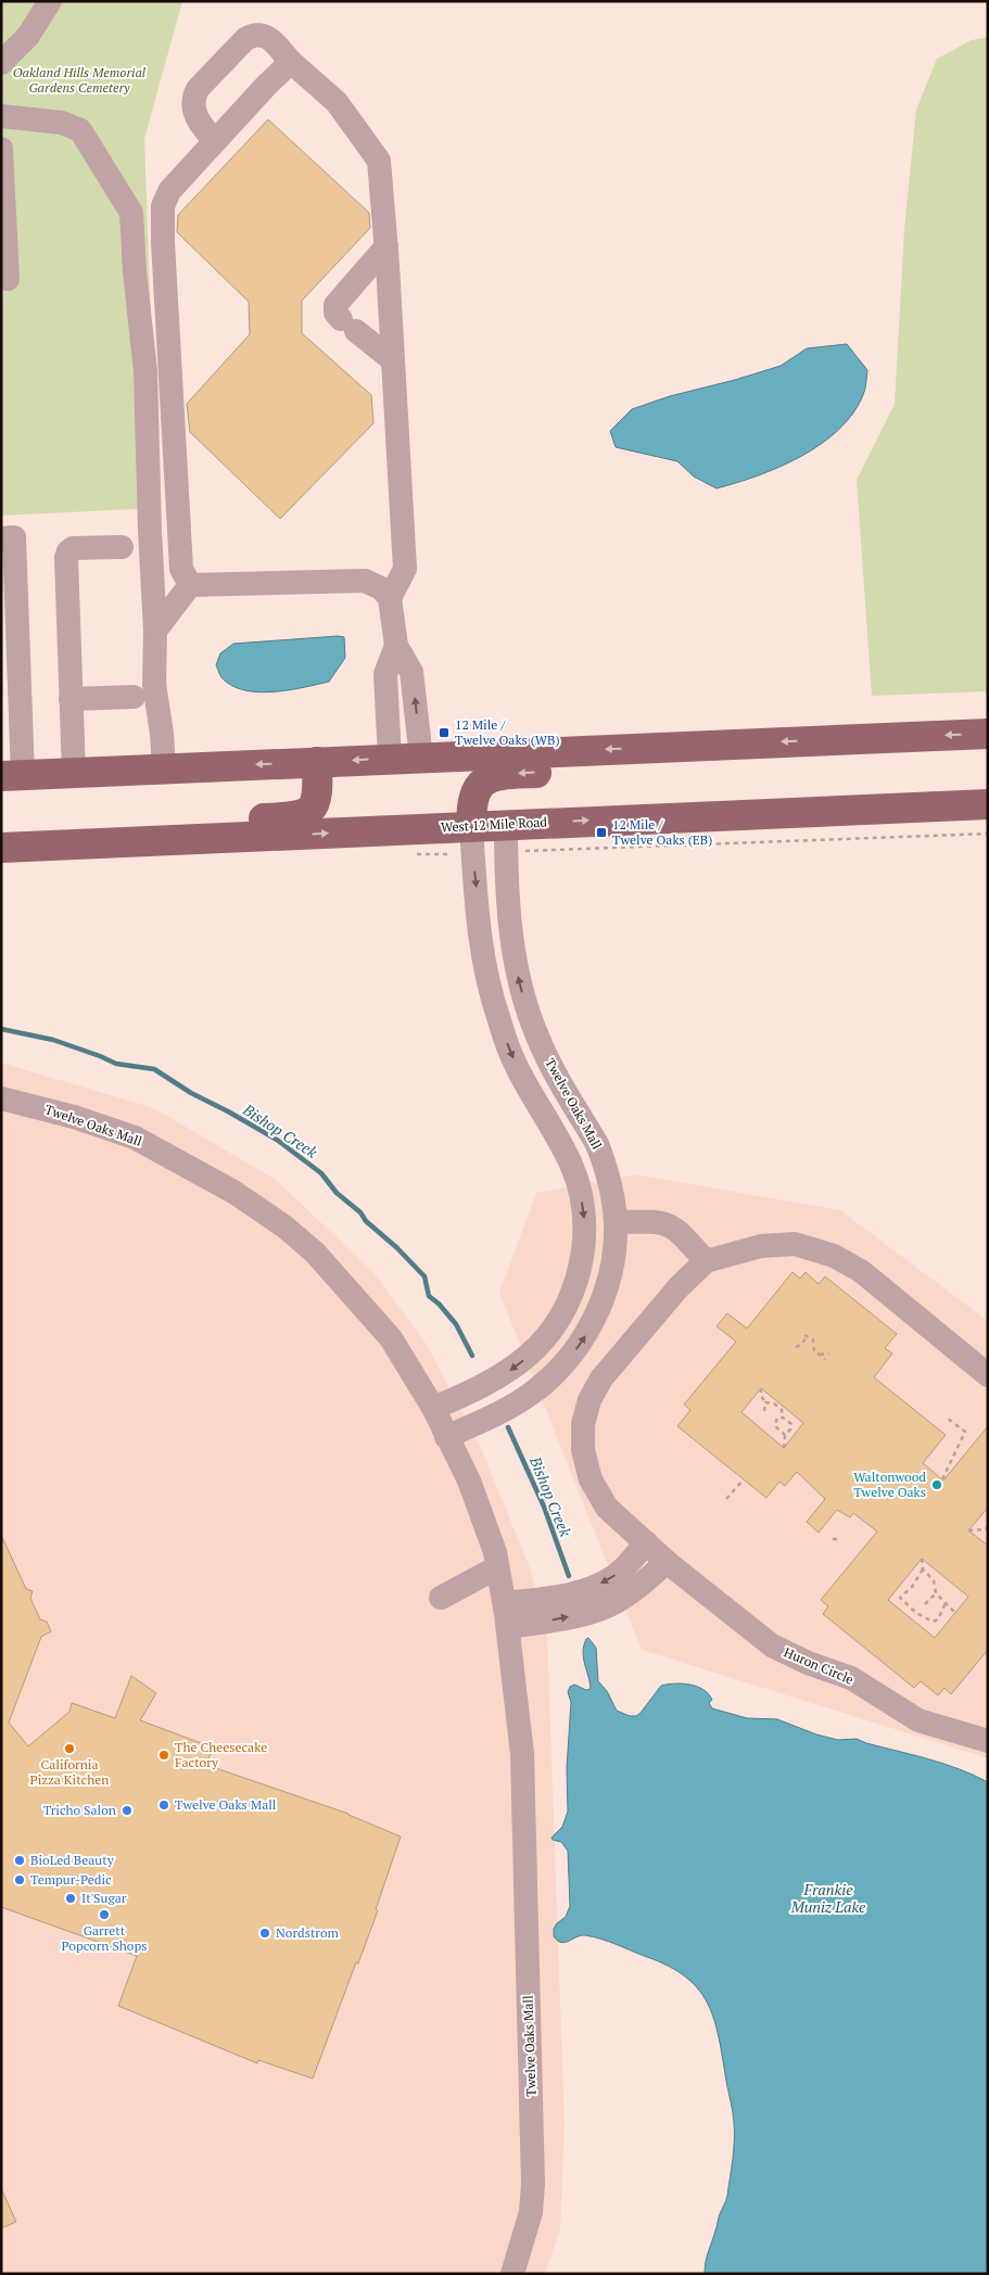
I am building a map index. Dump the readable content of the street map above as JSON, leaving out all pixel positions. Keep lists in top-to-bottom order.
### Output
{
  "streets": {
    "main road": ["West 12 Mile Road"],
    "street": ["Twelve Oaks Mall", "Huron Circle"]
  },
  "crossings": [
    ["West 12 Mile Road", "Twelve Oaks Mall"]
  ],
  "water": ["Bishop Creek", "Frankie Muniz Lake"],
  "parks": ["Oakland Hills Memorial Gardens Cemetery"],
  "places": {
    "transit": ["12 Mile / Twelve Oaks (WB)", "12 Mile / Twelve Oaks (EB)"],
    "other": [
      "Waltonwood Twelve Oaks",
      "California Pizza Kitchen",
      "The Cheesecake Factory",
      "Twelve Oaks Mall",
      "Tricho Salon",
      "BioLed Beauty",
      "Tempur-Pedic",
      "It'Sugar",
      "Garrett Popcorn Shops",
      "Nordstrom"
    ]
  }
}
